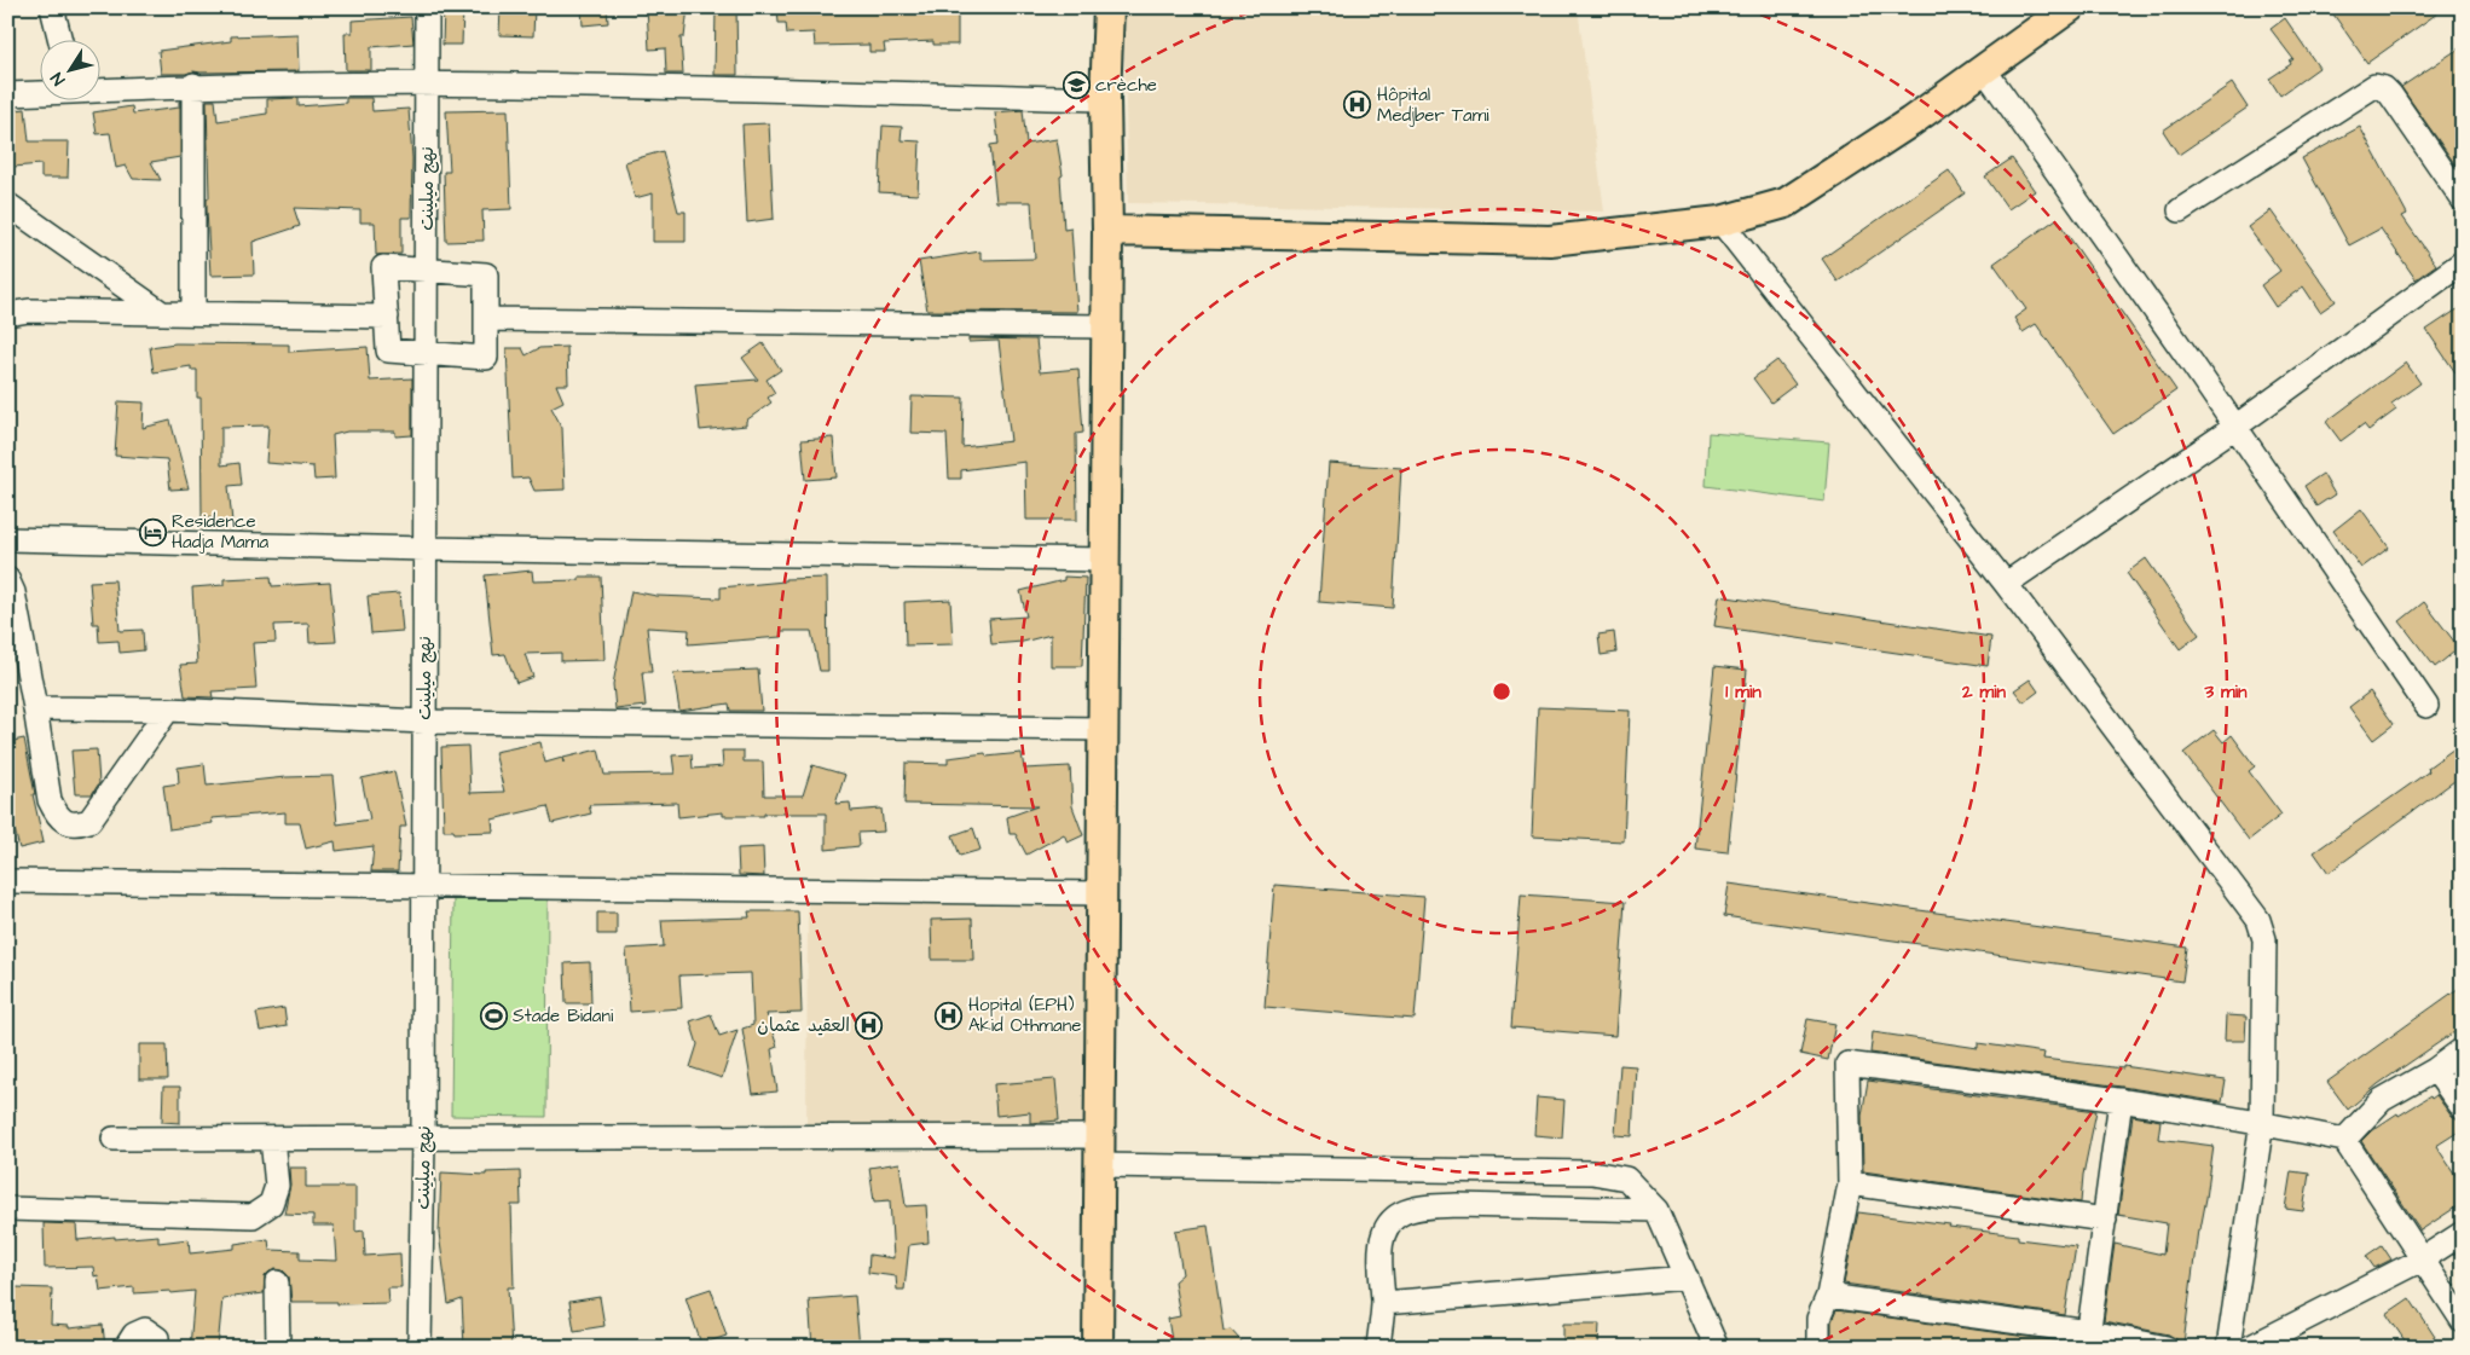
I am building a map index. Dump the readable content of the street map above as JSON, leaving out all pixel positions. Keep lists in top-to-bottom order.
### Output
{
  "streets": {
    "street": ["نهج ميلينت"]
  },
  "places": {
    "school or university": ["crèche"],
    "hospital": ["Hôpital Medjber Tami", "Hopital (EPH) Akid Othmane", "العقيد عثمان"],
    "hotel": ["Residence Hadja Mama"],
    "sports": ["Stade Bidani"]
  },
  "north": "bottom left",
  "rings": ["1 min", "2 min", "3 min"]
}
